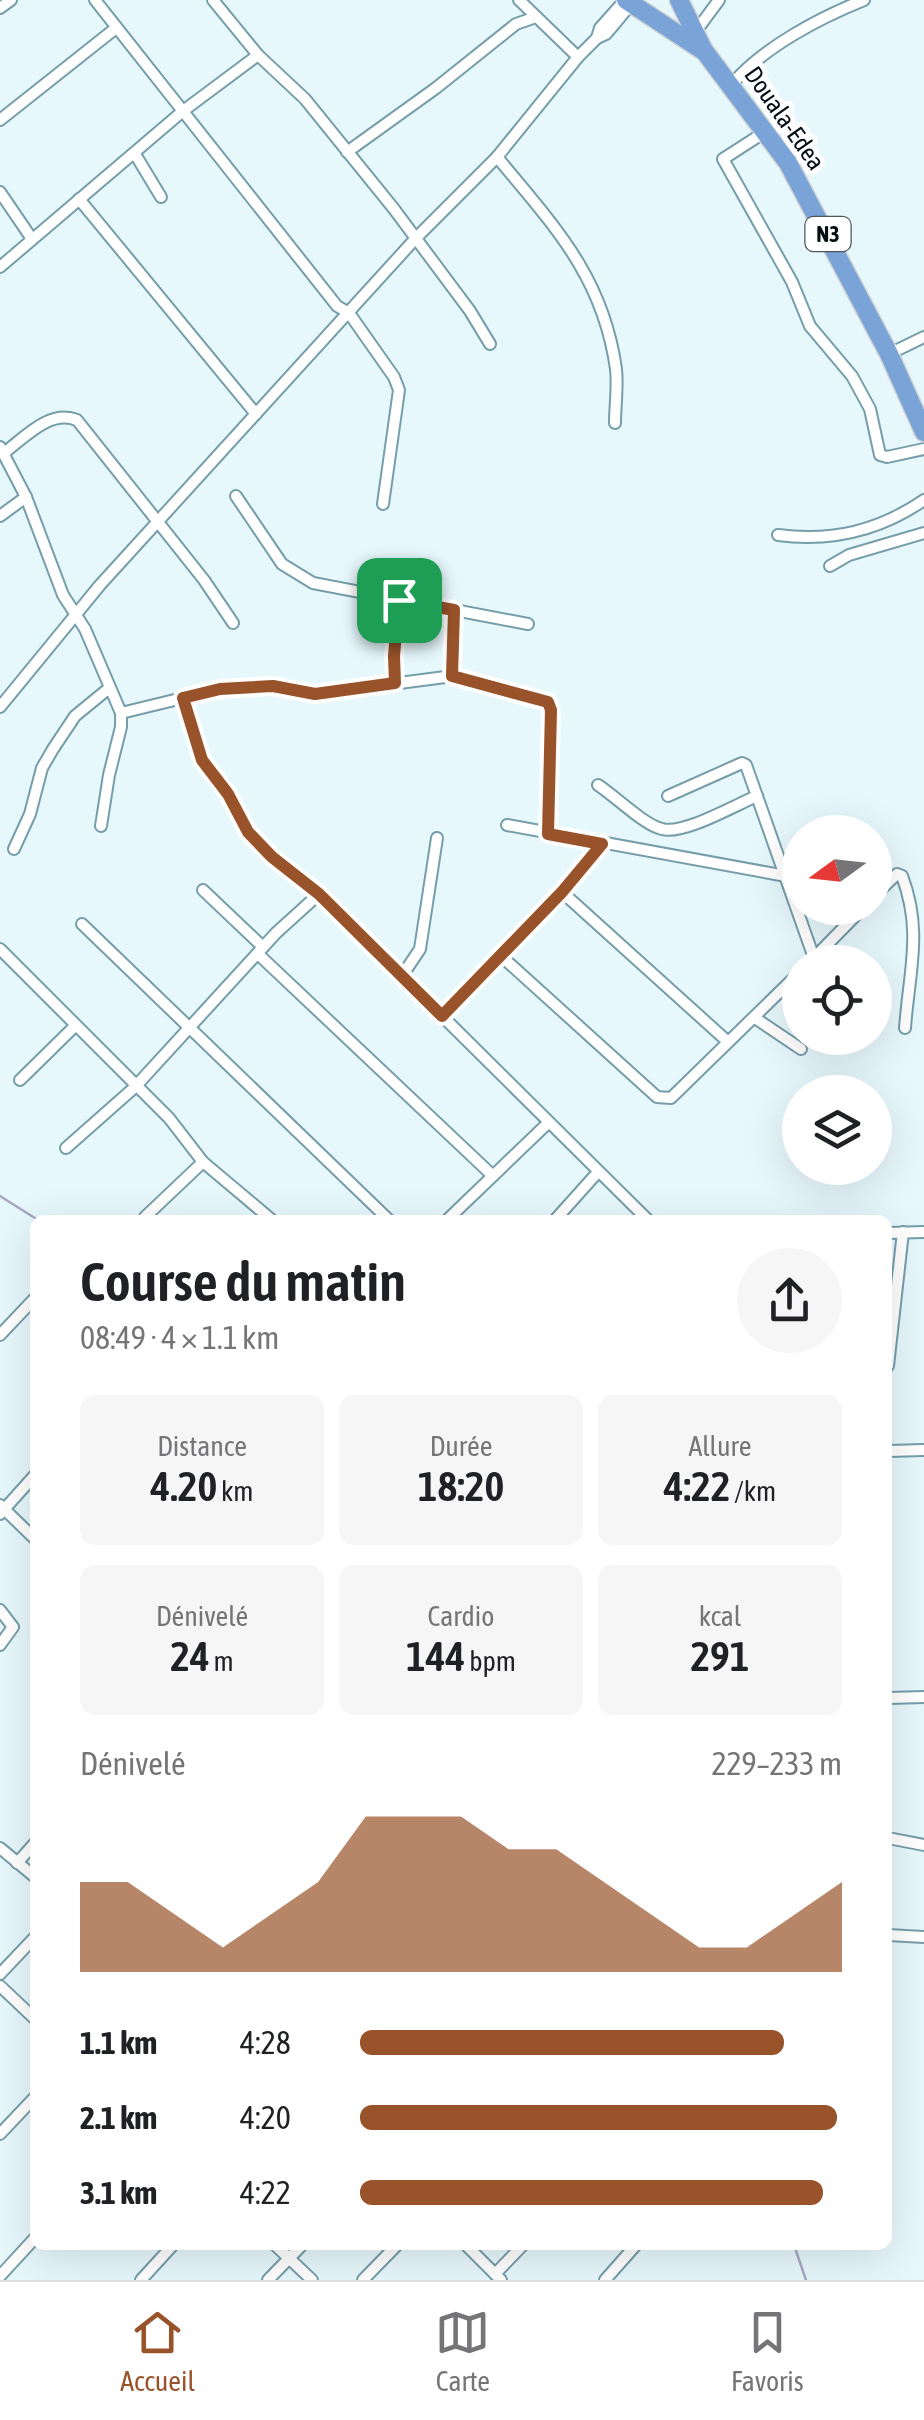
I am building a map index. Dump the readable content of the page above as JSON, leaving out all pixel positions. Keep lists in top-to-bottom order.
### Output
{
  "streets": {
    "highway": ["Douala-Edea", "N3"]
  },
  "north": "left",
  "page": {
    "heading": ["Course du matin", "08:49 · 4 × 1.1 km"],
    "stats": [
      ["Distance", "4.20 km"],
      ["Durée", "18:20"],
      ["Allure", "4:22 /km"],
      ["Dénivelé", "24 m"],
      ["Cardio", "144 bpm"],
      ["kcal", "291"]
    ],
    "chart": ["Dénivelé", "229–233 m"],
    "list": [
      {
        "name": "1.1 km",
        "note": "4:28"
      },
      {
        "name": "2.1 km",
        "note": "4:20"
      },
      {
        "name": "3.1 km",
        "note": "4:22"
      }
    ],
    "tabs": ["Accueil", "Carte", "Favoris"]
  }
}
